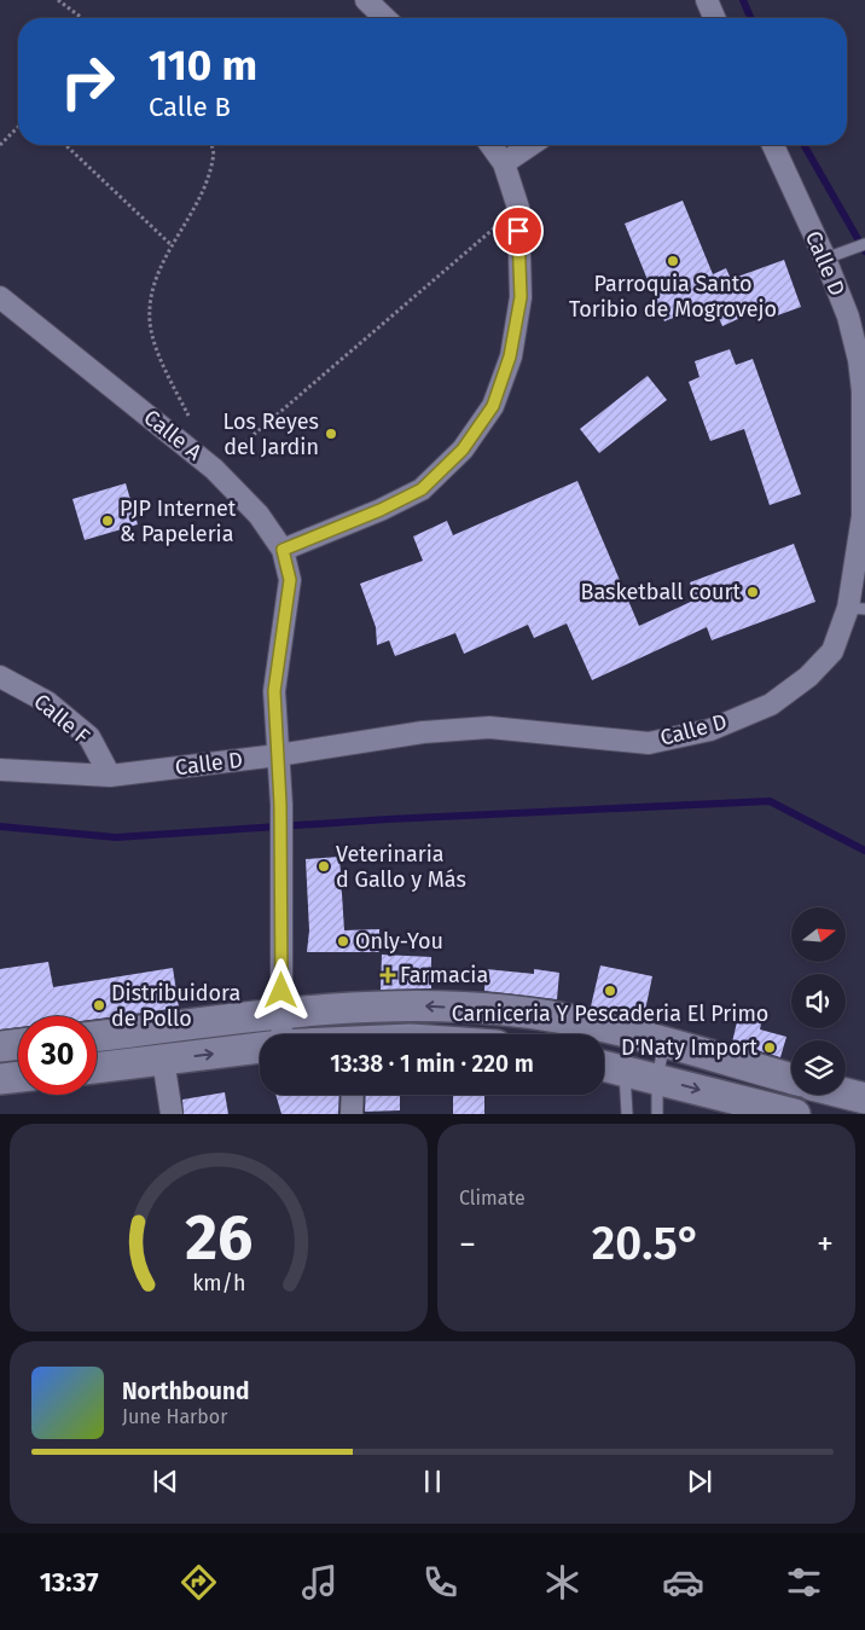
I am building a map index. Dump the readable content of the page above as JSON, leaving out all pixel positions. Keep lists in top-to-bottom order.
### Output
{
  "streets": {
    "street": ["Calle D", "Calle A", "Calle F"]
  },
  "crossings": [
    ["Calle D", "Calle A"],
    ["Calle D", "Calle F"]
  ],
  "places": {
    "other": [
      "Parroquia Santo Toribio de Mogrovejo",
      "Los Reyes del Jardin",
      "PJP Internet & Papeleria",
      "Basketball court",
      "Veterinaria d Gallo y Más",
      "Only-You",
      "Carniceria Y Pescaderia El Primo",
      "Distribuidora de Pollo",
      "D'Naty Import"
    ],
    "health": ["Farmacia"]
  },
  "north": "right",
  "page": {
    "turn": ["110 m", "Calle B"],
    "limit": "30",
    "trip": "13:38 · 1 min · 220 m",
    "tile": "Climate",
    "heat": ["−", "20.5°", "+"],
    "song": ["Northbound", "June Harbor"],
    "tabs": "13:37",
    "gauge": ["26", "km/h"]
  }
}
